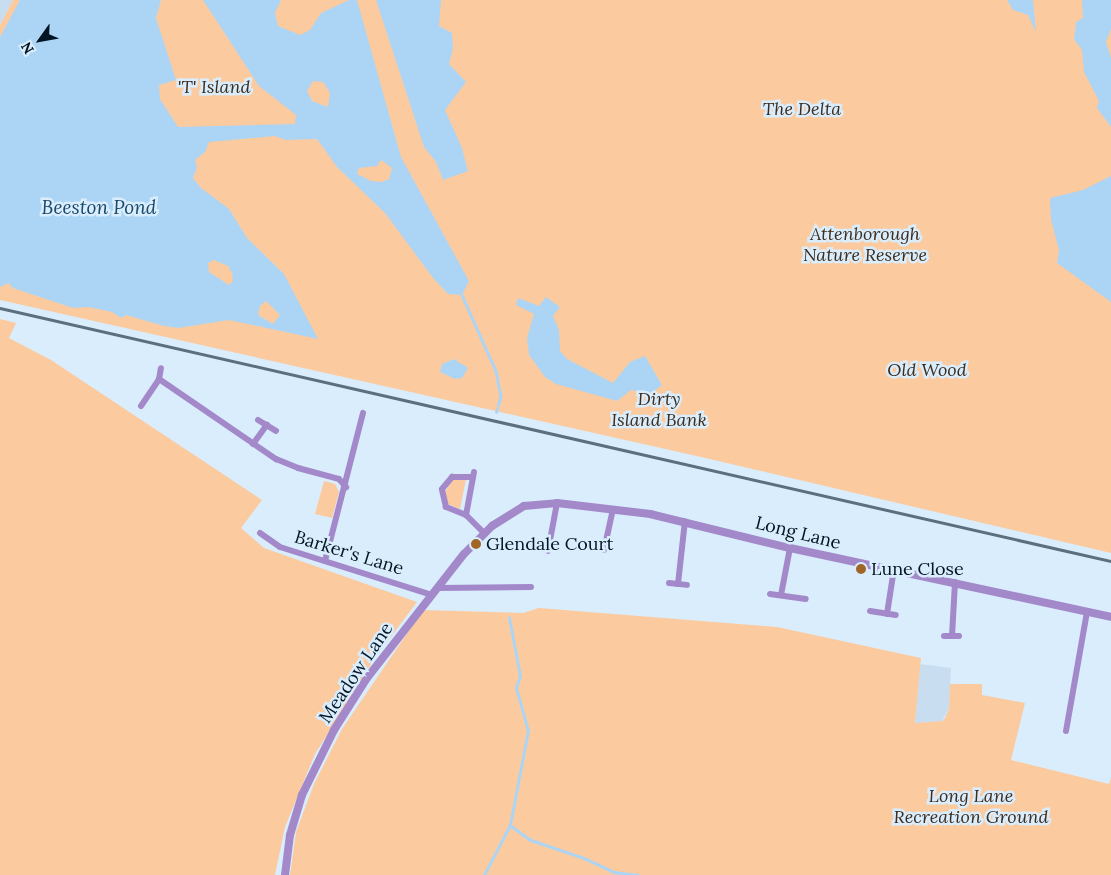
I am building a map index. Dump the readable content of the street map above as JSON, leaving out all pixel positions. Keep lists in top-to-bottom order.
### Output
{
  "streets": {
    "street": ["Long Lane", "Barker's Lane", "Meadow Lane"]
  },
  "crossings": [
    ["Long Lane", "Meadow Lane"],
    ["Barker's Lane", "Meadow Lane"]
  ],
  "water": ["Beeston Pond"],
  "parks": [
    "'T' Island",
    "The Delta",
    "Attenborough Nature Reserve",
    "Old Wood",
    "Dirty Island Bank",
    "Long Lane Recreation Ground"
  ],
  "places": ["Glendale Court", "Lune Close"],
  "north": "bottom left"
}
